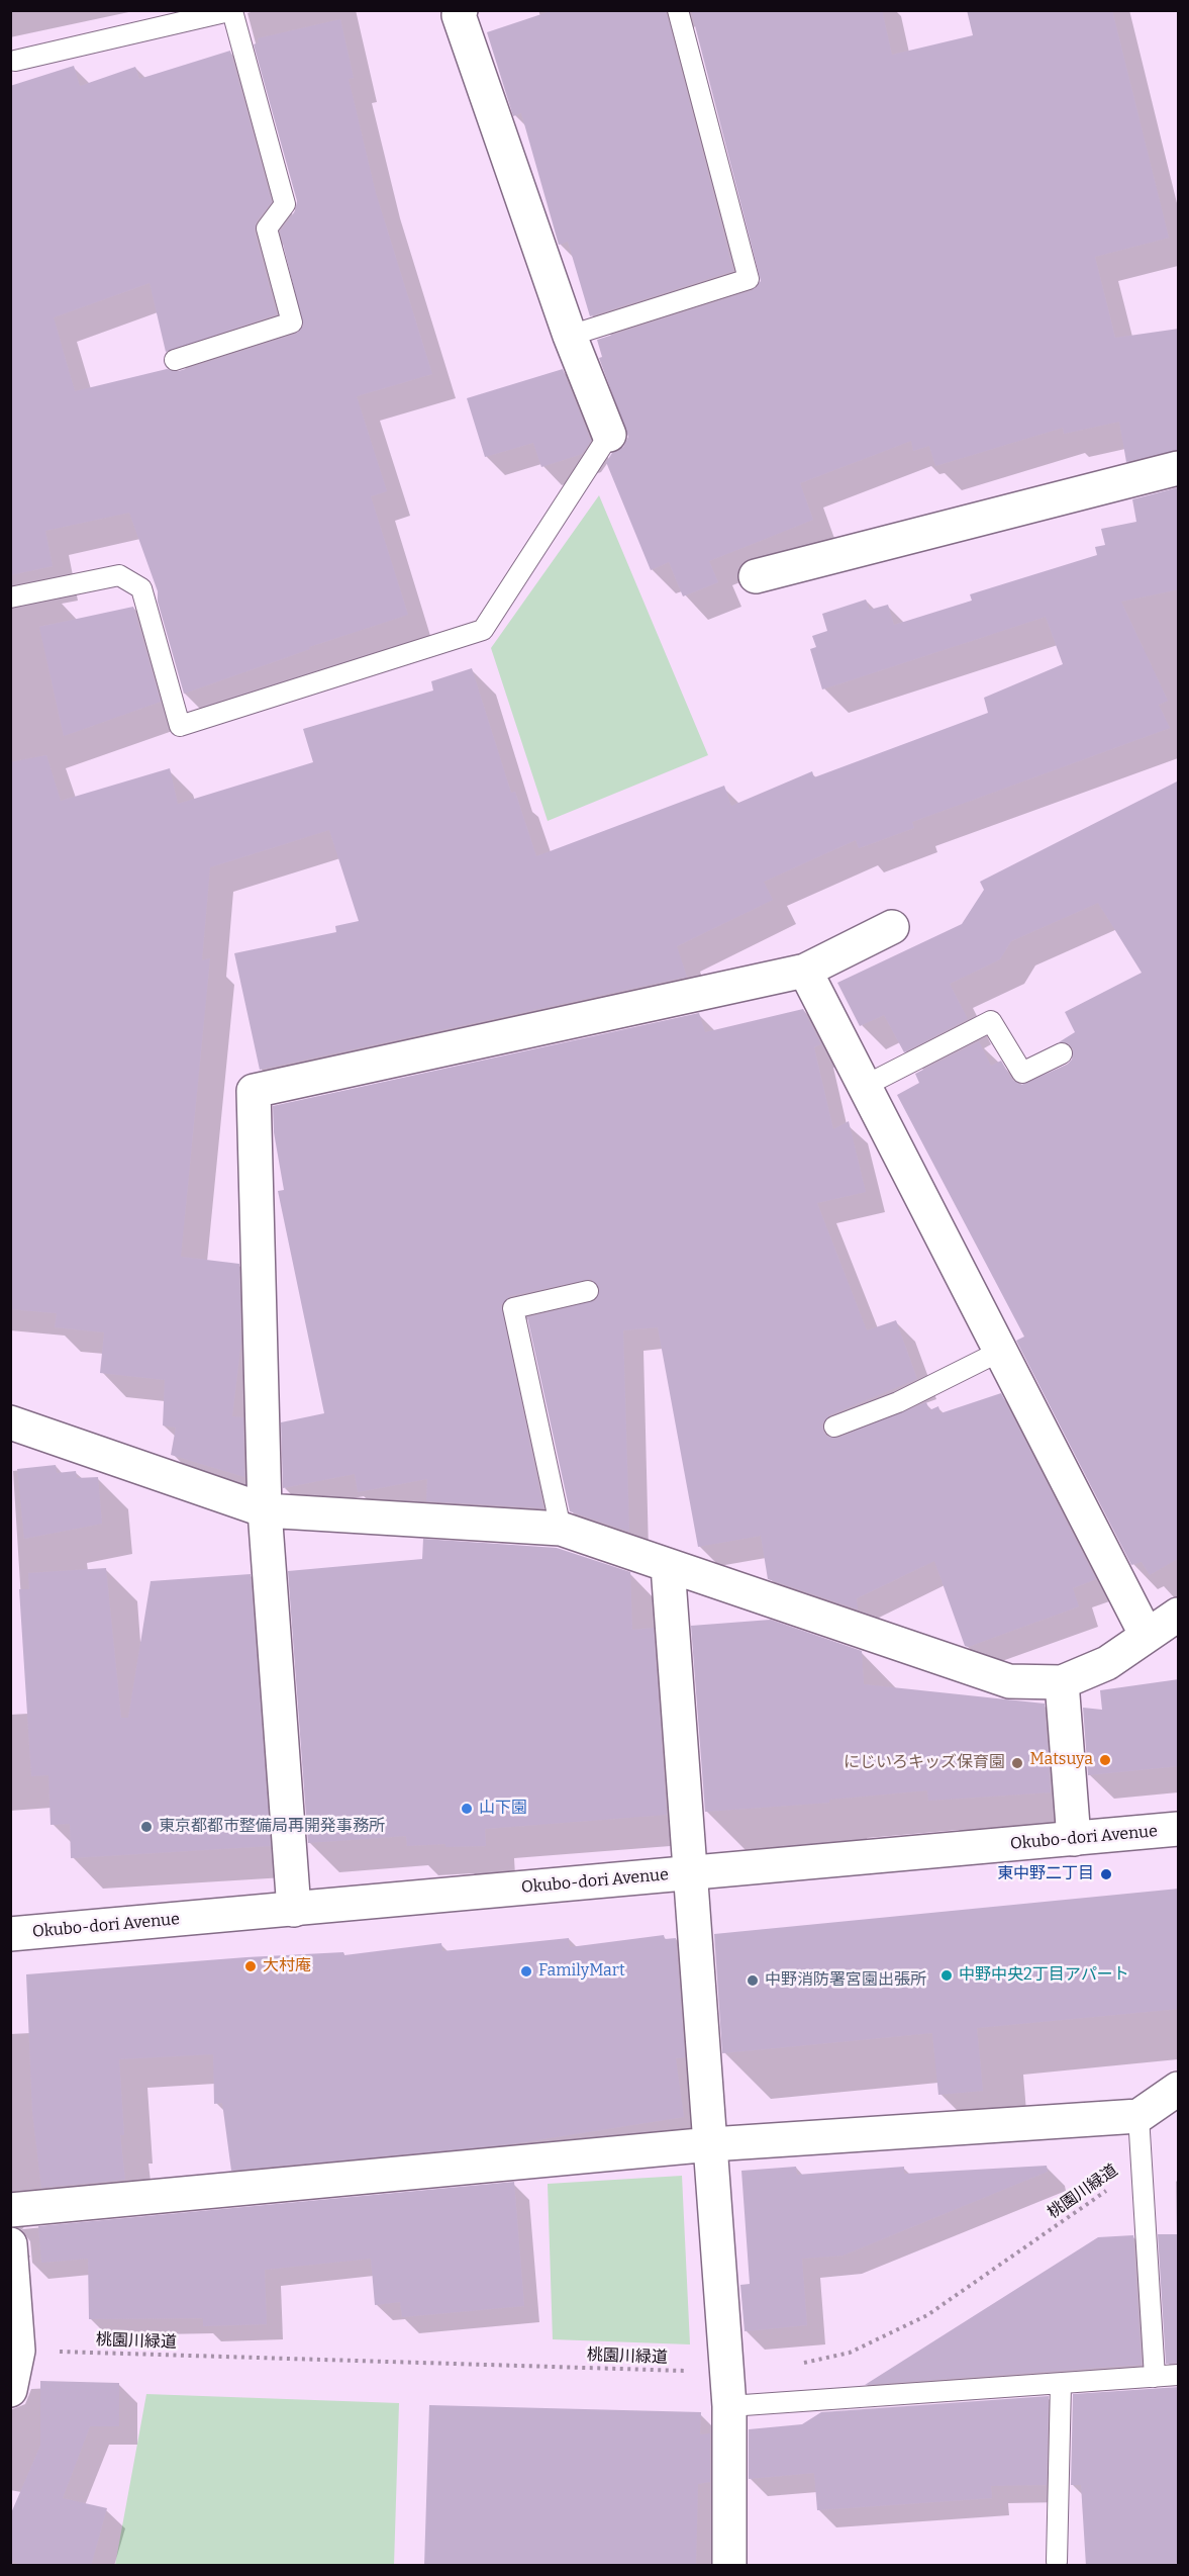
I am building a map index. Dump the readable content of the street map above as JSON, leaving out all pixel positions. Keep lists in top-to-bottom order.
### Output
{
  "streets": {
    "street": ["Okubo-dori Avenue"],
    "path": ["桃園川緑道"]
  },
  "places": [
    "Matsuya",
    "にじいろキッズ保育園",
    "山下園",
    "東京都都市整備局再開発事務所",
    "東中野二丁目",
    "大村庵",
    "FamilyMart",
    "中野中央2丁目アパート",
    "中野消防署宮園出張所"
  ]
}
